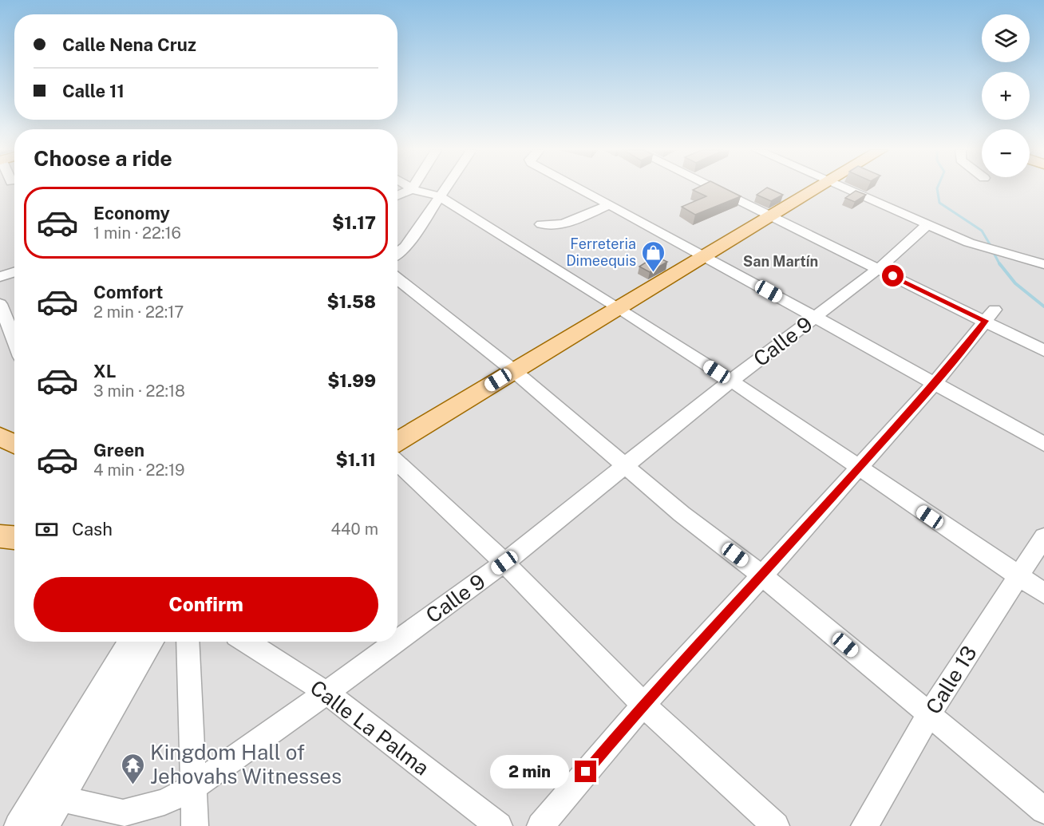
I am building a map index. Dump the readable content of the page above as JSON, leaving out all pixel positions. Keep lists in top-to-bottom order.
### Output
{
  "streets": {
    "street": ["Calle 9", "Calle 13", "Calle La Palma"]
  },
  "crossings": [
    ["Calle 9", "Calle La Palma"]
  ],
  "districts": ["San Martín"],
  "places": {
    "shop": ["Ferreteria Dimeequis"],
    "temple": ["Kingdom Hall of Jehovahs Witnesses"]
  },
  "page": {
    "map_buttons": ["+", "−"],
    "banner": ["Calle Nena Cruz", "Calle 11"],
    "heading": "Choose a ride",
    "list": [
      {
        "name": "Economy",
        "note": "1 min · 22:16",
        "value": "$1.17"
      },
      {
        "name": "Comfort",
        "note": "2 min · 22:17",
        "value": "$1.58"
      },
      {
        "name": "XL",
        "note": "3 min · 22:18",
        "value": "$1.99"
      },
      {
        "name": "Green",
        "note": "4 min · 22:19",
        "value": "$1.11"
      }
    ],
    "pay": ["Cash", "440 m"],
    "buttons": "Confirm",
    "bubble": "2 min"
  }
}
